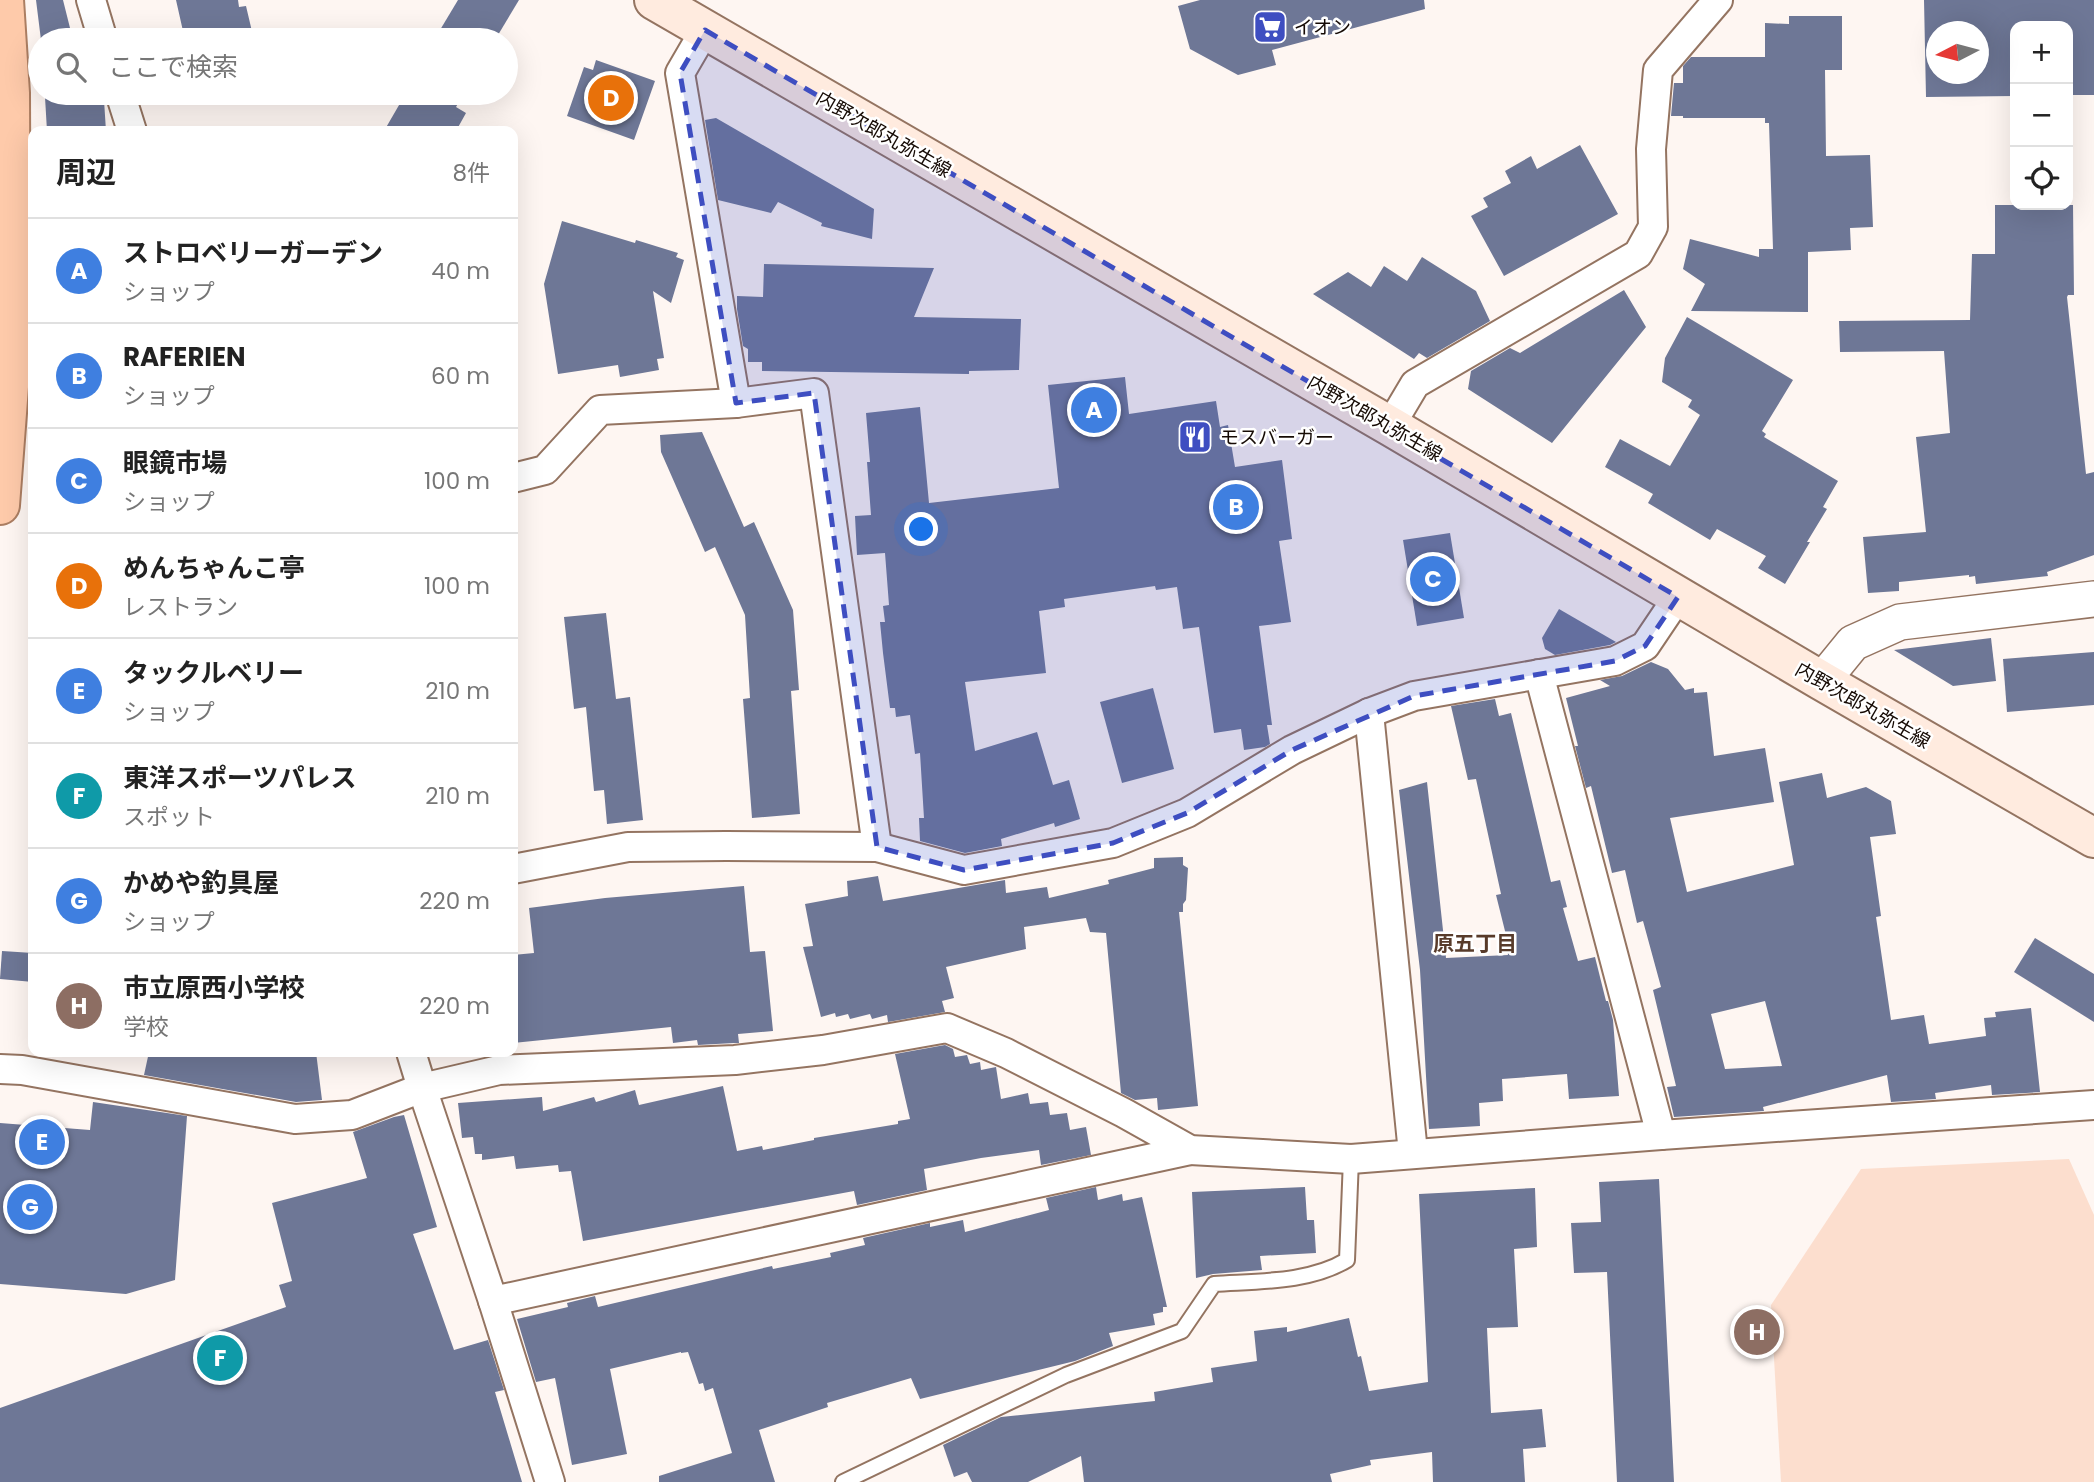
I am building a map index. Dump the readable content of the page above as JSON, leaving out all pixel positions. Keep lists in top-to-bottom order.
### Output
{
  "streets": {
    "main road": ["内野次郎丸弥生線"]
  },
  "districts": ["原五丁目"],
  "places": {
    "supermarket": ["イオン"],
    "restaurant": ["モスバーガー"]
  },
  "north": "left",
  "page": {
    "map_buttons": ["+", "−"],
    "search": "ここで検索",
    "pins": [
      "D",
      "A",
      "B",
      "C",
      "E",
      "G",
      "H",
      "F"
    ],
    "heading": ["周辺", "8件"],
    "list": [
      {
        "mark": "A",
        "name": "ストロベリーガーデン",
        "note": "ショップ",
        "value": "40 m"
      },
      {
        "mark": "B",
        "name": "RAFERIEN",
        "note": "ショップ",
        "value": "60 m"
      },
      {
        "mark": "C",
        "name": "眼鏡市場",
        "note": "ショップ",
        "value": "100 m"
      },
      {
        "mark": "D",
        "name": "めんちゃんこ亭",
        "note": "レストラン",
        "value": "100 m"
      },
      {
        "mark": "E",
        "name": "タックルベリー",
        "note": "ショップ",
        "value": "210 m"
      },
      {
        "mark": "F",
        "name": "東洋スポーツパレス",
        "note": "スポット",
        "value": "210 m"
      },
      {
        "mark": "G",
        "name": "かめや釣具屋",
        "note": "ショップ",
        "value": "220 m"
      },
      {
        "mark": "H",
        "name": "市立原西小学校",
        "note": "学校",
        "value": "220 m"
      }
    ]
  }
}
